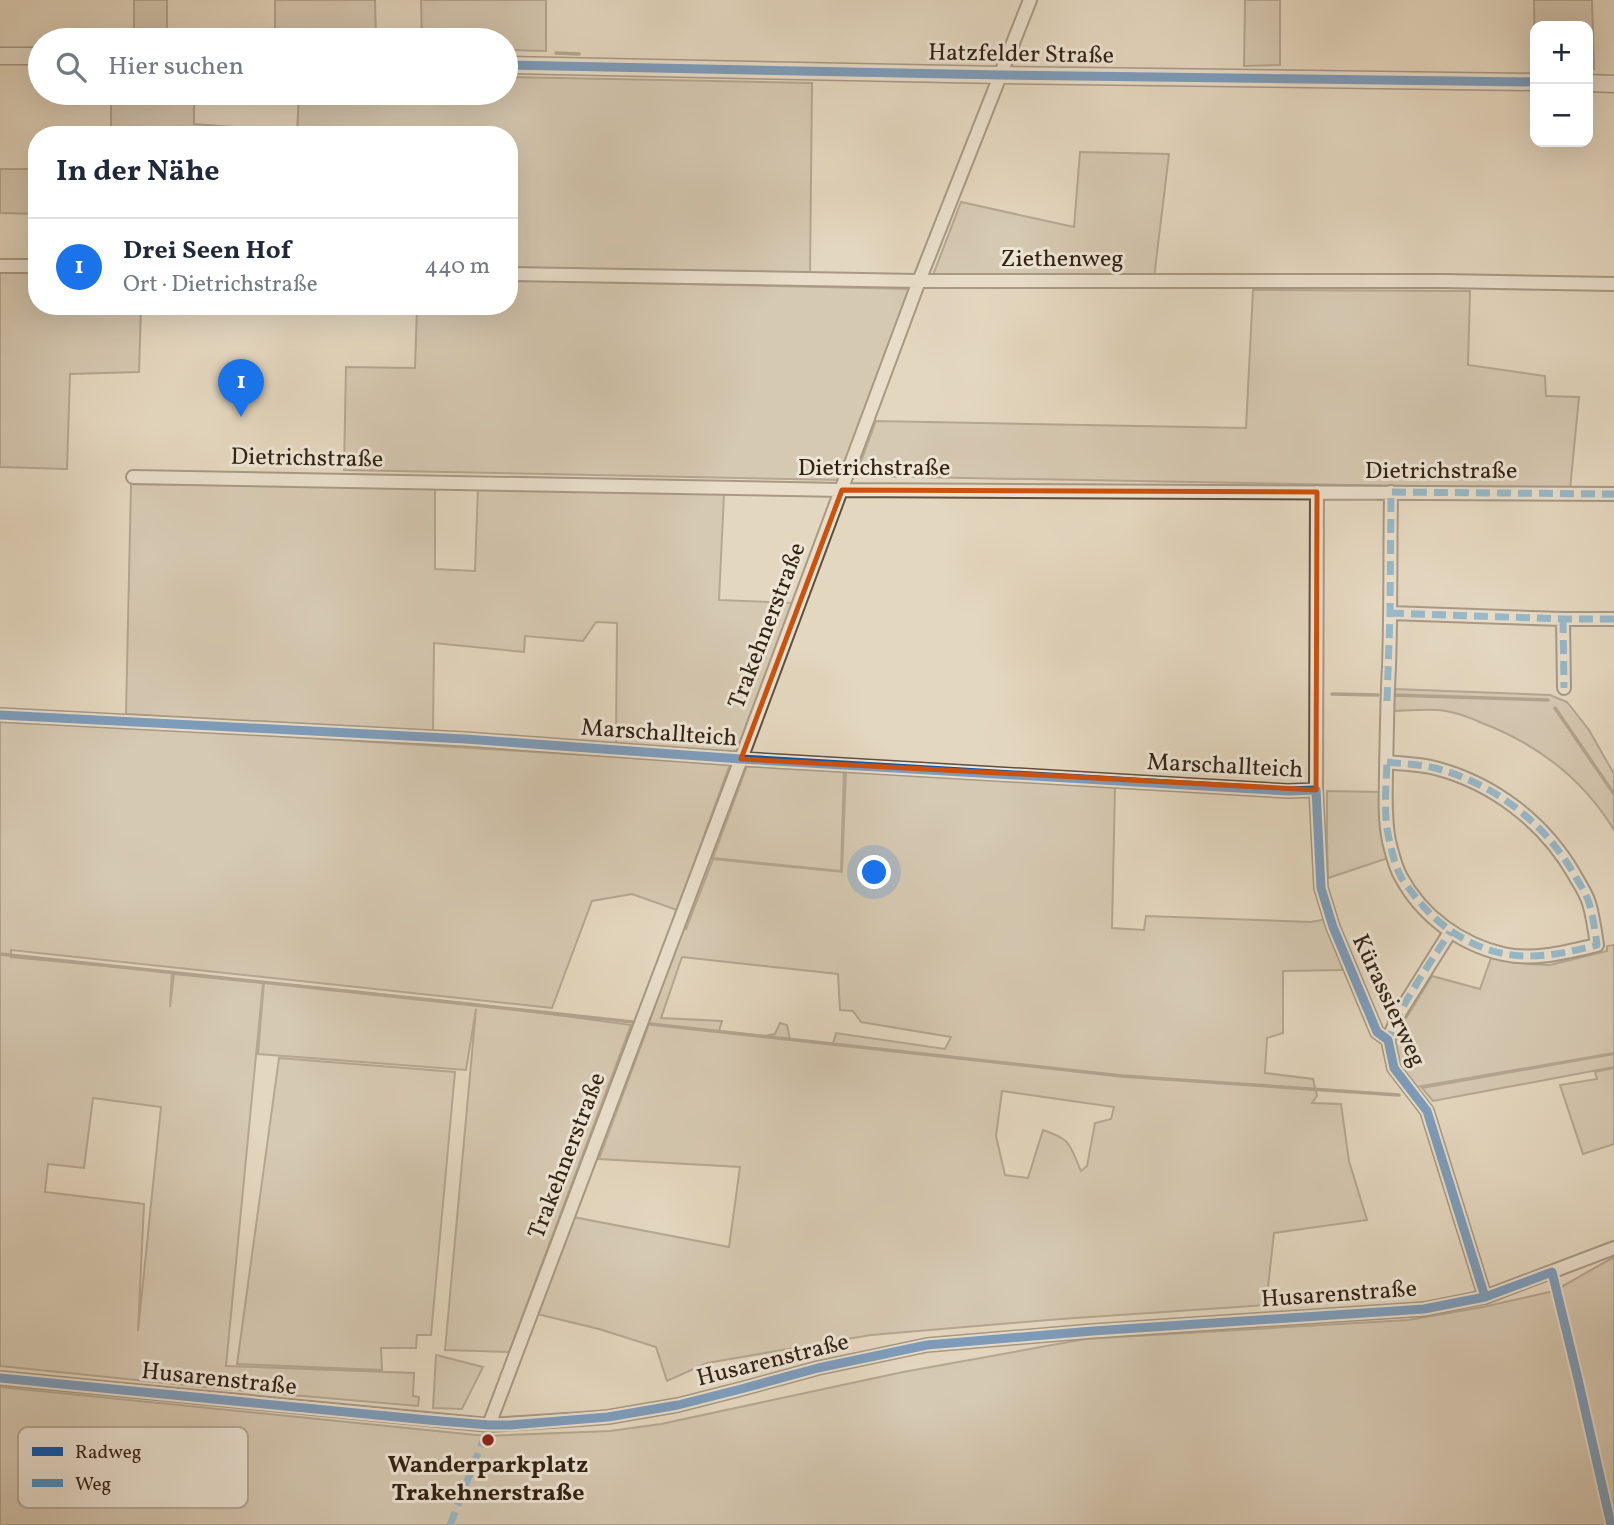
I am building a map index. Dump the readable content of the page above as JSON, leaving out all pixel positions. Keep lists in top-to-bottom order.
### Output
{
  "streets": {
    "street": [
      "Hatzfelder Straße",
      "Ziethenweg",
      "Dietrichstraße",
      "Trakehnerstraße",
      "Marschallteich",
      "Kürassierweg",
      "Husarenstraße"
    ]
  },
  "crossings": [
    ["Hatzfelder Straße", "Trakehnerstraße"],
    ["Ziethenweg", "Trakehnerstraße"],
    ["Dietrichstraße", "Trakehnerstraße"],
    ["Dietrichstraße", "Kürassierweg"],
    ["Trakehnerstraße", "Marschallteich"],
    ["Trakehnerstraße", "Husarenstraße"],
    ["Marschallteich", "Kürassierweg"],
    ["Kürassierweg", "Husarenstraße"]
  ],
  "places": ["Wanderparkplatz Trakehnerstraße"],
  "legend": ["Radweg", "Weg"],
  "page": {
    "map_buttons": ["+", "−"],
    "search": "Hier suchen",
    "heading": "In der Nähe",
    "list": [
      {
        "mark": "1",
        "name": "Drei Seen Hof",
        "note": "Ort · Dietrichstraße",
        "value": "440 m"
      }
    ],
    "pins": "1"
  }
}
